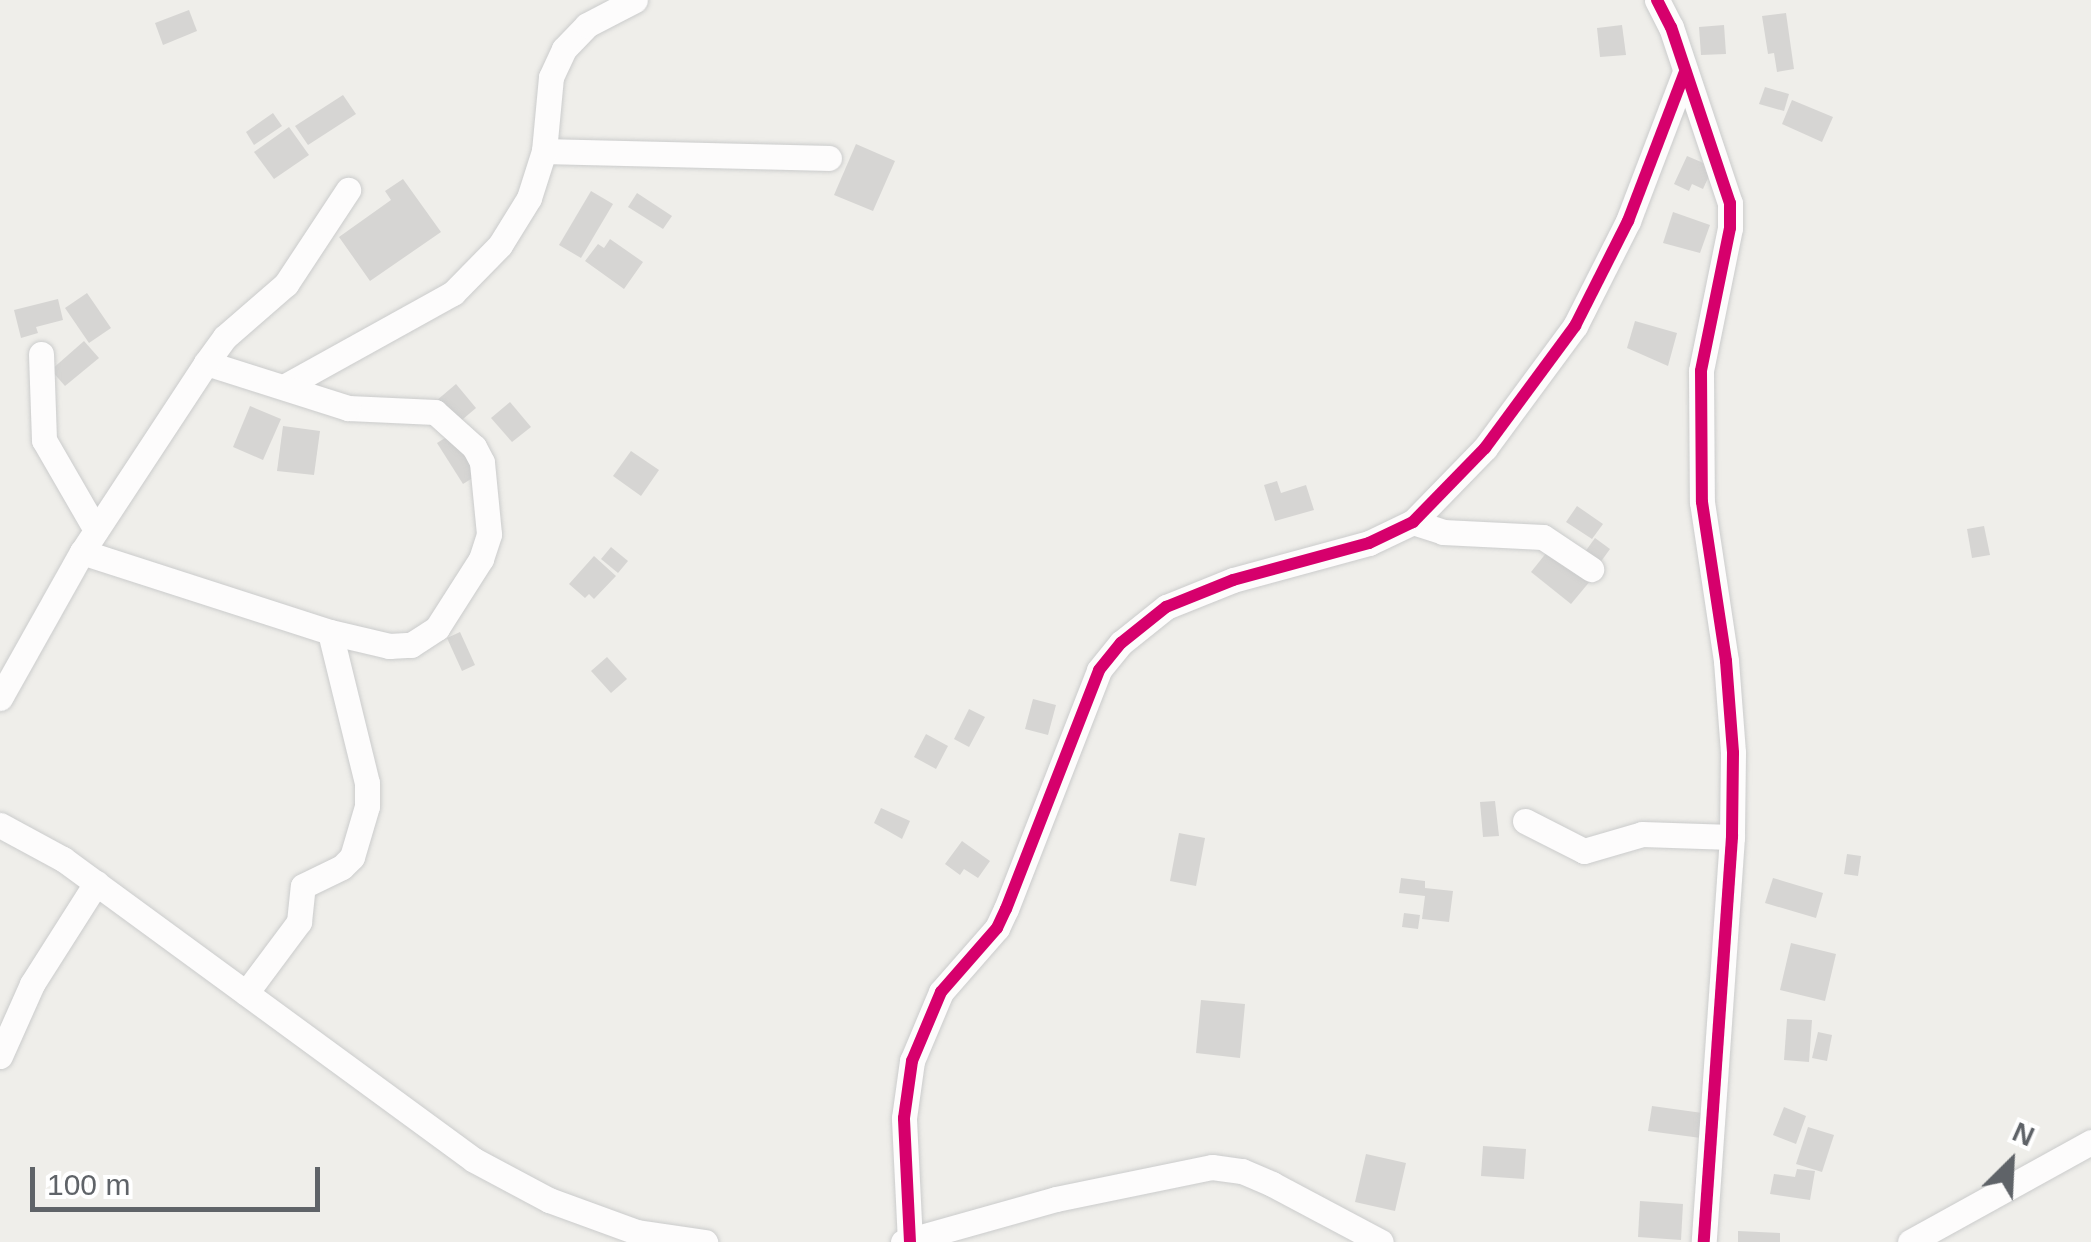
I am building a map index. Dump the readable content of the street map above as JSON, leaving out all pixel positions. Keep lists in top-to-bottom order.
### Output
{
  "scale_bar": "100 m",
  "north": "top right"
}
